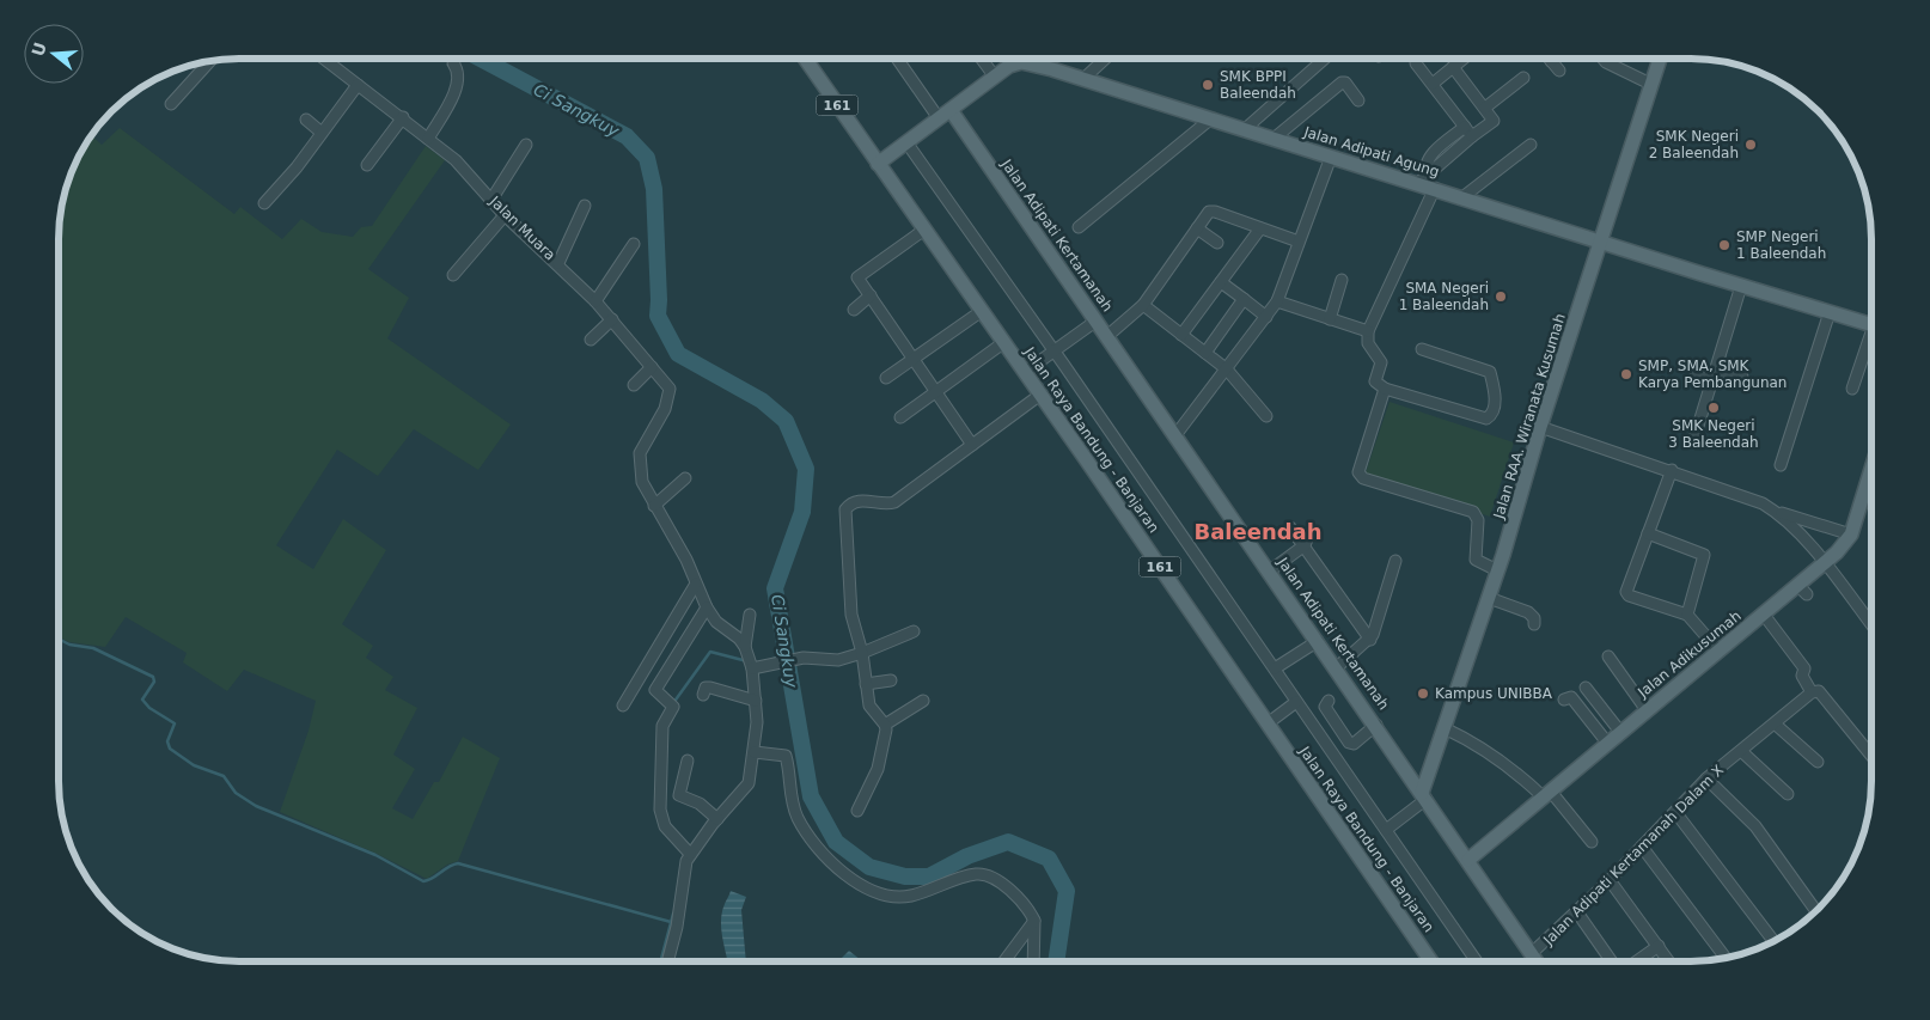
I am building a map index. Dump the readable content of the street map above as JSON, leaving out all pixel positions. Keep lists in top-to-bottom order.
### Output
{
  "streets": {
    "main road": [
      "161",
      "Jalan Adipati Agung",
      "Jalan Adipati Kertamanah",
      "Jalan RAA. Wiranata Kusumah",
      "Jalan Raya Bandung - Banjaran",
      "Jalan Adikusumah"
    ],
    "street": ["Jalan Muara", "Jalan Adipati Kertamanah Dalam X"]
  },
  "crossings": [
    ["Jalan Adipati Agung", "Jalan RAA. Wiranata Kusumah"],
    ["Jalan Adipati Kertamanah", "Jalan RAA. Wiranata Kusumah"],
    ["Jalan Adipati Kertamanah", "Jalan Adikusumah"],
    ["Jalan Adipati Kertamanah", "Jalan Adipati Kertamanah Dalam X"]
  ],
  "districts": ["Baleendah"],
  "water": ["Ci Sangkuy"],
  "places": [
    "SMK BPPI Baleendah",
    "SMK Negeri 2 Baleendah",
    "SMP Negeri 1 Baleendah",
    "SMA Negeri 1 Baleendah",
    "SMP, SMA, SMK Karya Pembangunan",
    "SMK Negeri 3 Baleendah",
    "Kampus UNIBBA"
  ],
  "north": "left"
}
